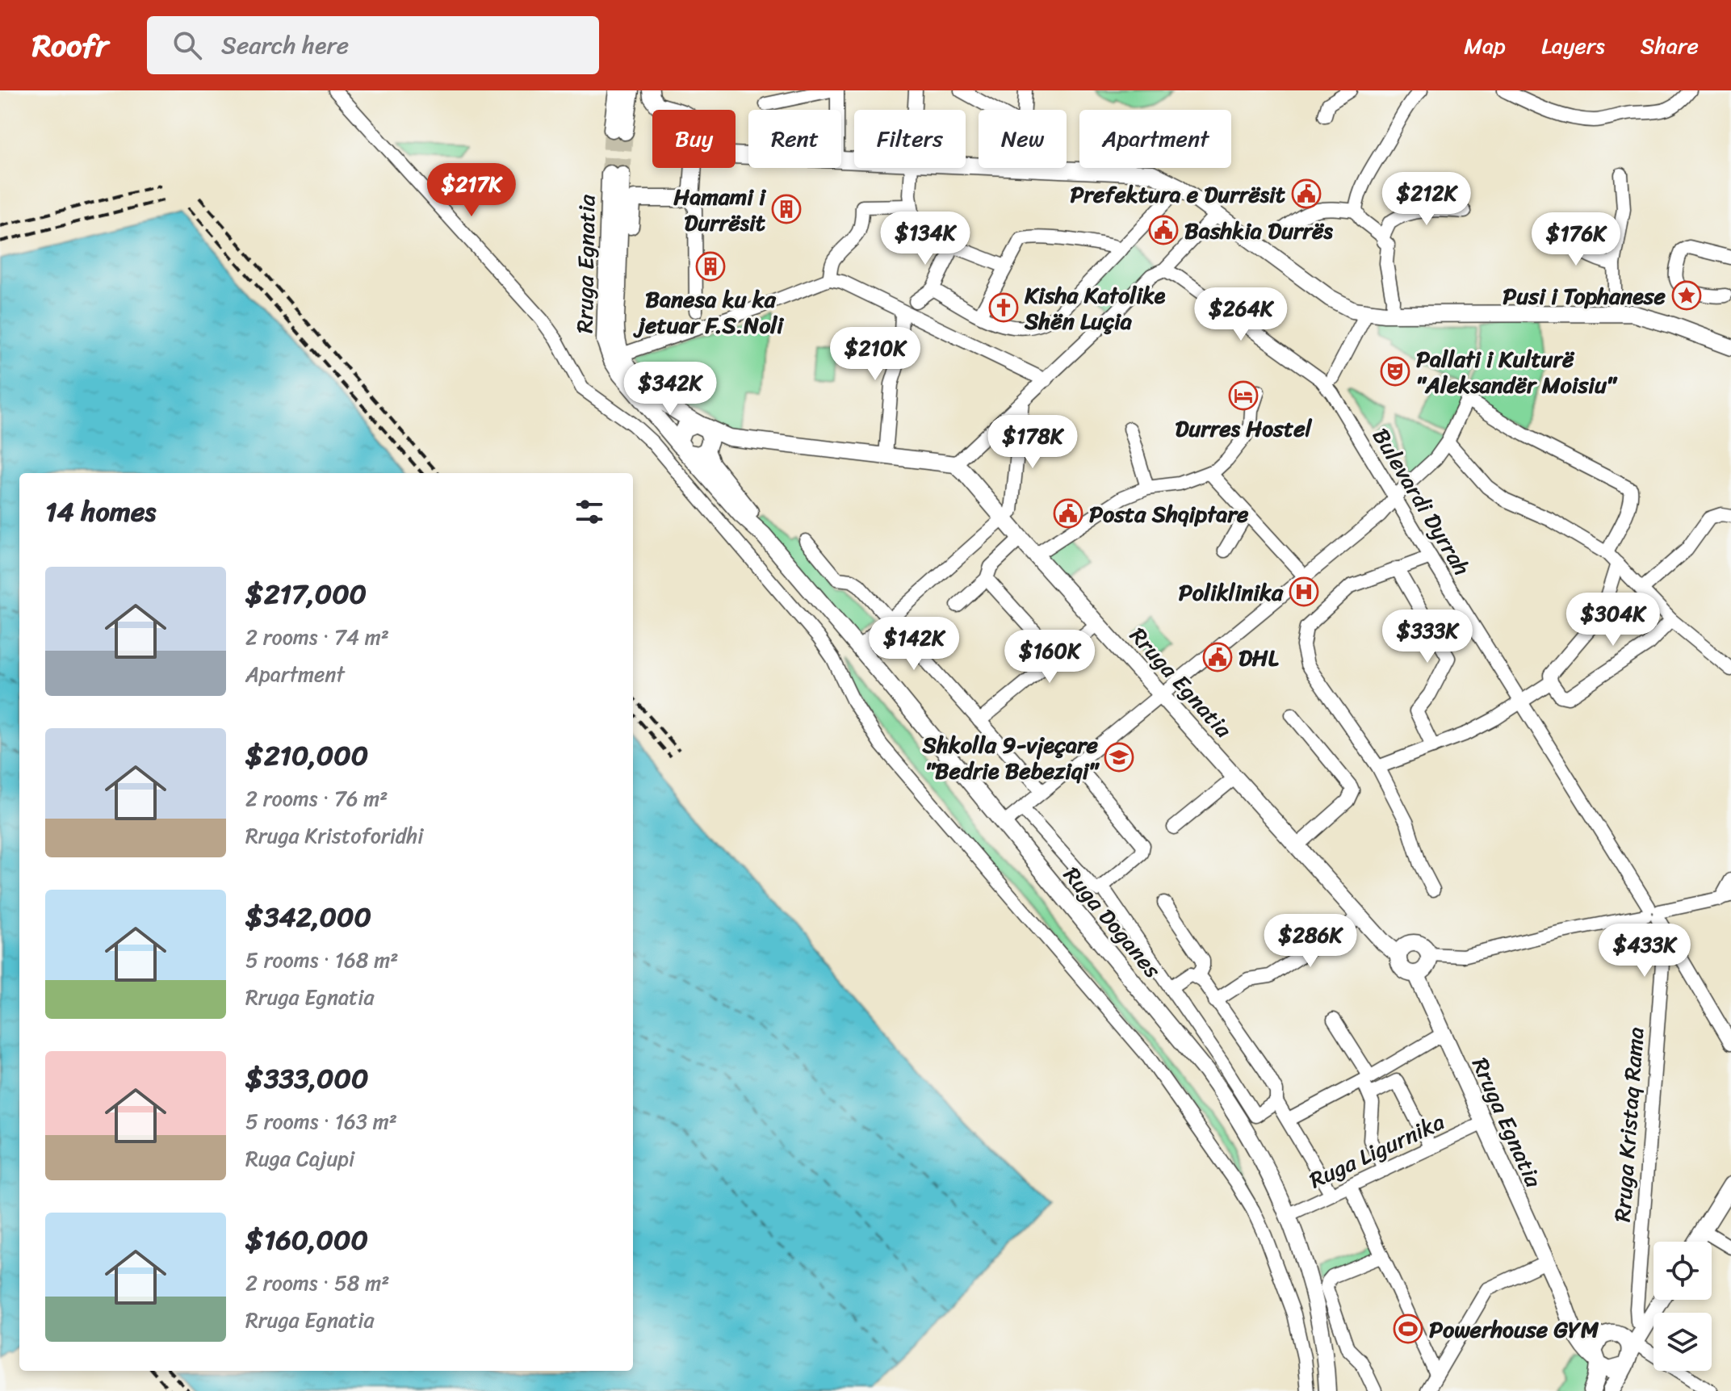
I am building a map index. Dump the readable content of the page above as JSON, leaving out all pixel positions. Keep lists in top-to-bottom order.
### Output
{
  "streets": {
    "main road": ["Rruga Egnatia", "Ruga Doganes"],
    "street": ["Bulevardi Dyrrah", "Rruga Kristaq Rama", "Ruga Ligurnika"]
  },
  "crossings": [
    ["Rruga Egnatia", "Ruga Doganes"],
    ["Rruga Egnatia", "Ruga Ligurnika"],
    ["Bulevardi Dyrrah", "Rruga Kristaq Rama"],
    ["Ruga Doganes", "Ruga Ligurnika"]
  ],
  "places": {
    "public building": [
      "Prefektura e Durrësit",
      "Bashkia Durrës",
      "Posta Shqiptare",
      "DHL"
    ],
    "building": ["Hamami i Durrësit", "Banesa ku ka jetuar F.S.Noli"],
    "place": ["Pusi i Tophanese"],
    "church": ["Kisha Katolike Shën Luçia"],
    "theatre": ["Pallati i Kulturë \"Aleksandër Moisiu\""],
    "hotel": ["Durres Hostel"],
    "hospital": ["Poliklinika"],
    "school or university": ["Shkolla 9-vjeçare \"Bedrie Bebeziqi\""],
    "sports": ["Powerhouse GYM"]
  },
  "page": {
    "header": "Roofr",
    "search": "Search here",
    "nav": ["Map", "Layers", "Share"],
    "chip": [
      "Buy",
      "Rent",
      "Filters",
      "New",
      "Apartment"
    ],
    "price": [
      "$217K",
      "$212K",
      "$134K",
      "$176K",
      "$264K",
      "$210K",
      "$342K",
      "$178K",
      "$304K",
      "$333K",
      "$142K",
      "$160K",
      "$286K",
      "$433K"
    ],
    "heading": "14 homes",
    "list": [
      {
        "name": "$217,000",
        "note": "2 rooms · 74 m² · Apartment"
      },
      {
        "name": "$210,000",
        "note": "2 rooms · 76 m² · Rruga Kristoforidhi"
      },
      {
        "name": "$342,000",
        "note": "5 rooms · 168 m² · Rruga Egnatia"
      },
      {
        "name": "$333,000",
        "note": "5 rooms · 163 m² · Ruga Cajupi"
      },
      {
        "name": "$160,000",
        "note": "2 rooms · 58 m² · Rruga Egnatia"
      }
    ]
  }
}
